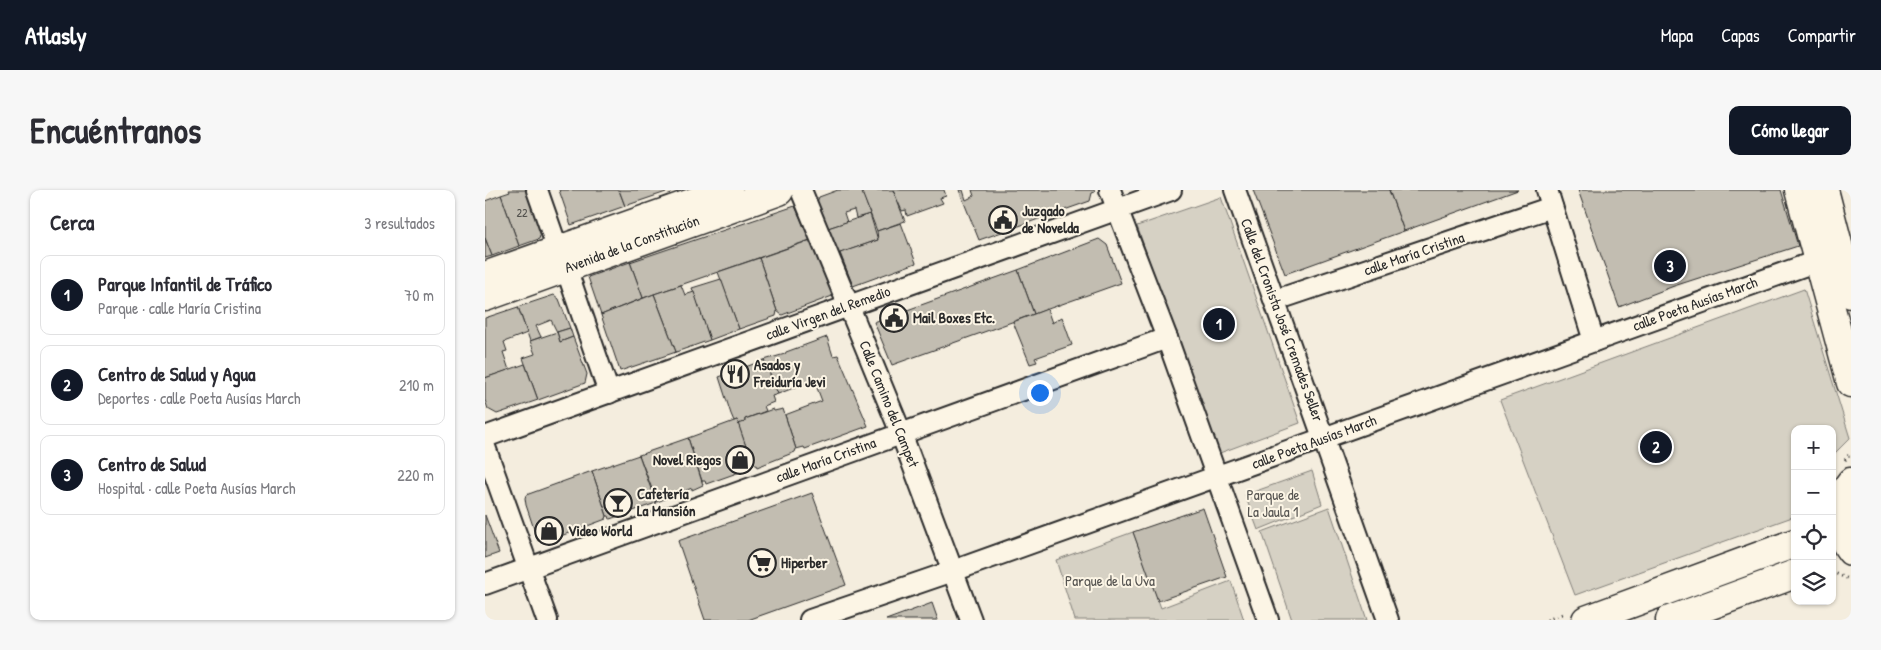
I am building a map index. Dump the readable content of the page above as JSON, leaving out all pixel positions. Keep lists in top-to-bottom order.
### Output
{
  "streets": {
    "street": [
      "Avenida de la Constitución",
      "calle María Cristina",
      "calle Poeta Ausías March",
      "calle Virgen del Remedio",
      "Calle del Cronista José Cremades Seller",
      "Calle Camino del Campet"
    ]
  },
  "crossings": [
    ["Avenida de la Constitución", "Calle Camino del Campet"],
    ["calle María Cristina", "Calle del Cronista José Cremades Seller"],
    ["calle María Cristina", "Calle Camino del Campet"],
    ["calle Poeta Ausías March", "Calle del Cronista José Cremades Seller"],
    ["calle Poeta Ausías March", "Calle Camino del Campet"],
    ["calle Virgen del Remedio", "Calle Camino del Campet"]
  ],
  "parks": ["Parque de La Jaula 1", "Parque de la Uva"],
  "places": {
    "public building": ["Juzgado de Novelda", "Mail Boxes Etc."],
    "restaurant": ["Asados y Freiduría Jevi"],
    "shop": ["Novel Riegos", "Video World"],
    "bar": ["Cafetería La Mansión"],
    "supermarket": ["Hiperber"]
  },
  "house_numbers": ["22"],
  "page": {
    "header": "Atlasly",
    "nav": ["Mapa", "Capas", "Compartir"],
    "buttons": "Cómo llegar",
    "title": "Encuéntranos",
    "heading": ["Cerca", "3 resultados"],
    "pins": ["3", "1", "2"],
    "list": [
      {
        "mark": "1",
        "name": "Parque Infantil de Tráfico",
        "note": "Parque · calle María Cristina",
        "value": "70 m"
      },
      {
        "mark": "2",
        "name": "Centro de Salud y Agua",
        "note": "Deportes · calle Poeta Ausías March",
        "value": "210 m"
      },
      {
        "mark": "3",
        "name": "Centro de Salud",
        "note": "Hospital · calle Poeta Ausías March",
        "value": "220 m"
      }
    ],
    "map_buttons": ["+", "−"]
  }
}
